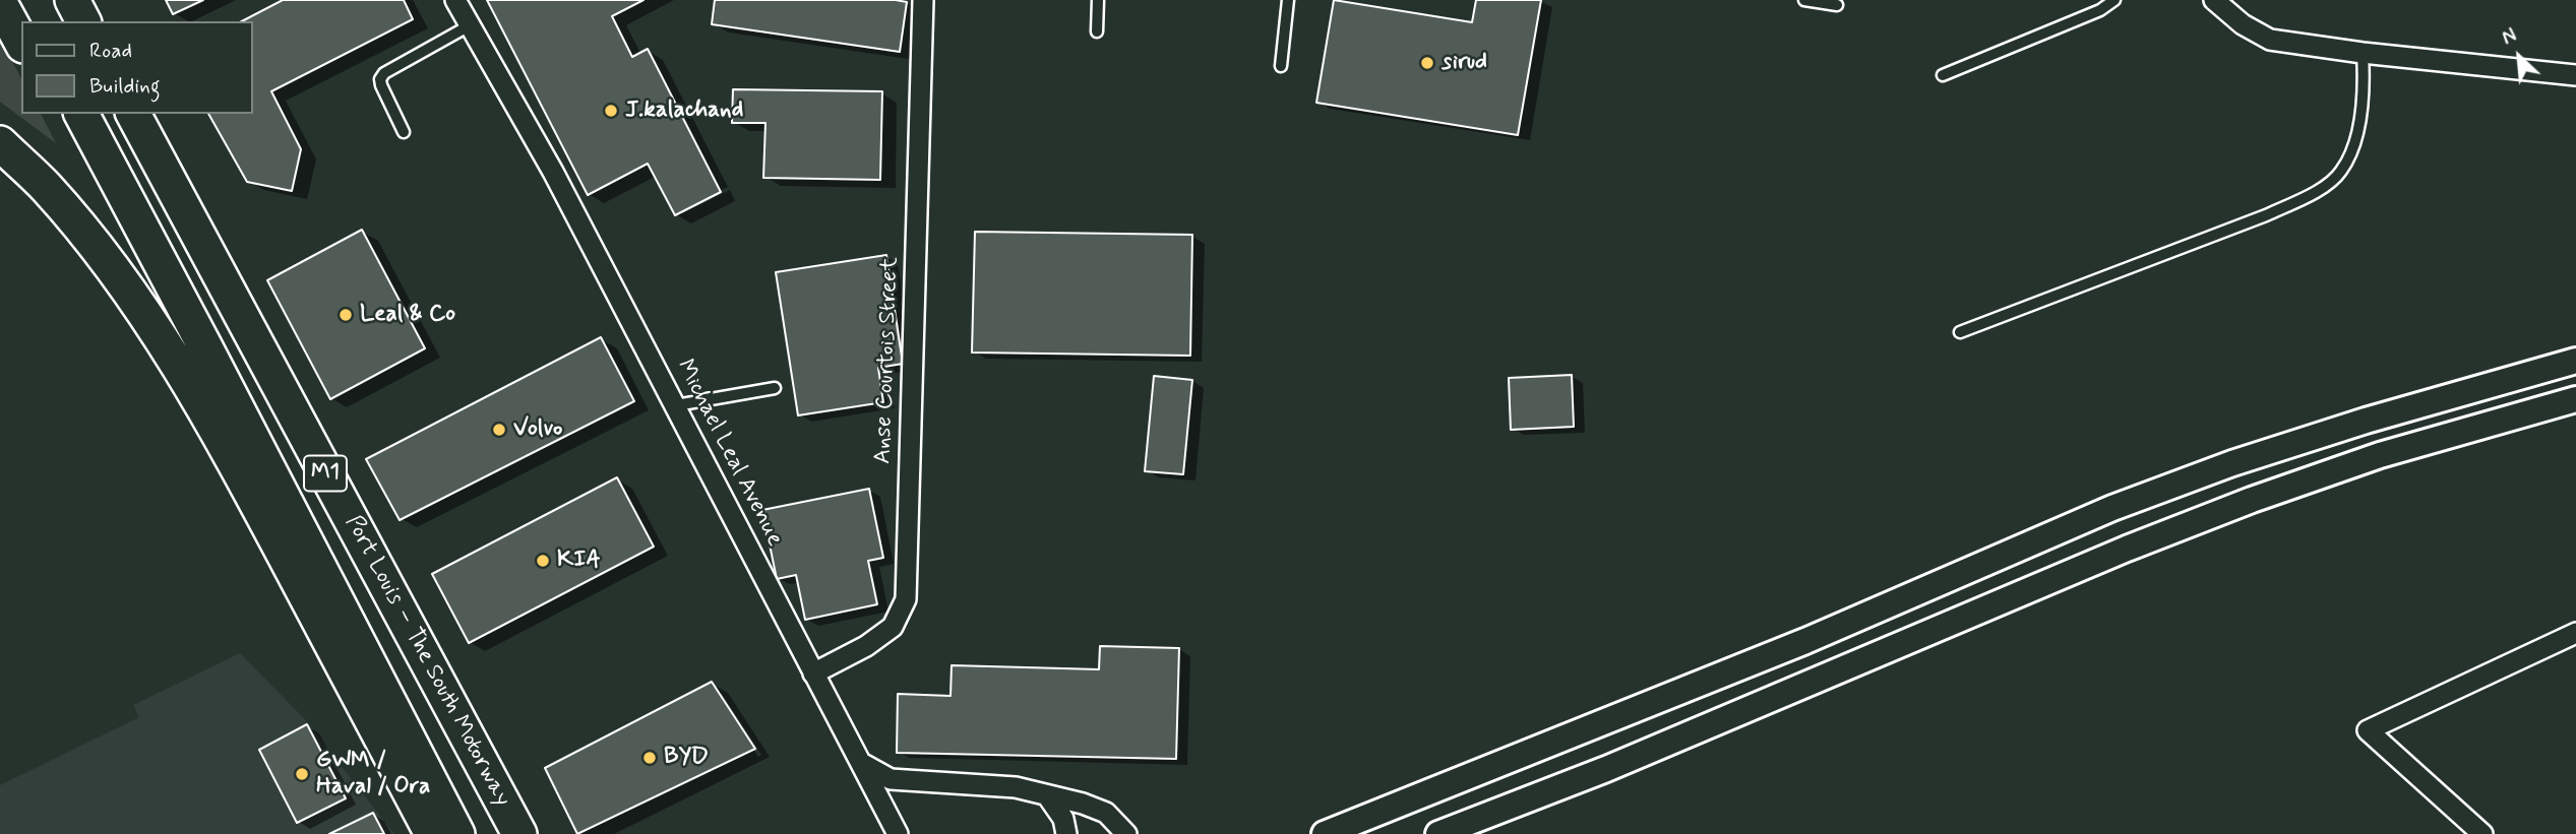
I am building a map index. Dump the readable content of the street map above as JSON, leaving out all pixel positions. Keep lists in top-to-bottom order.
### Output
{
  "streets": {
    "highway": ["M1", "Port Louis – The South Motorway"],
    "street": ["Anse Courtois Street", "Michael Leal Avenue"]
  },
  "crossings": [
    ["Anse Courtois Street", "Michael Leal Avenue"]
  ],
  "places": [
    "sirud",
    "J.kalachand",
    "Leal & Co",
    "Volvo",
    "KIA",
    "BYD",
    "GWM / Haval / Ora"
  ],
  "legend": ["Road", "Building"],
  "north": "top left"
}
